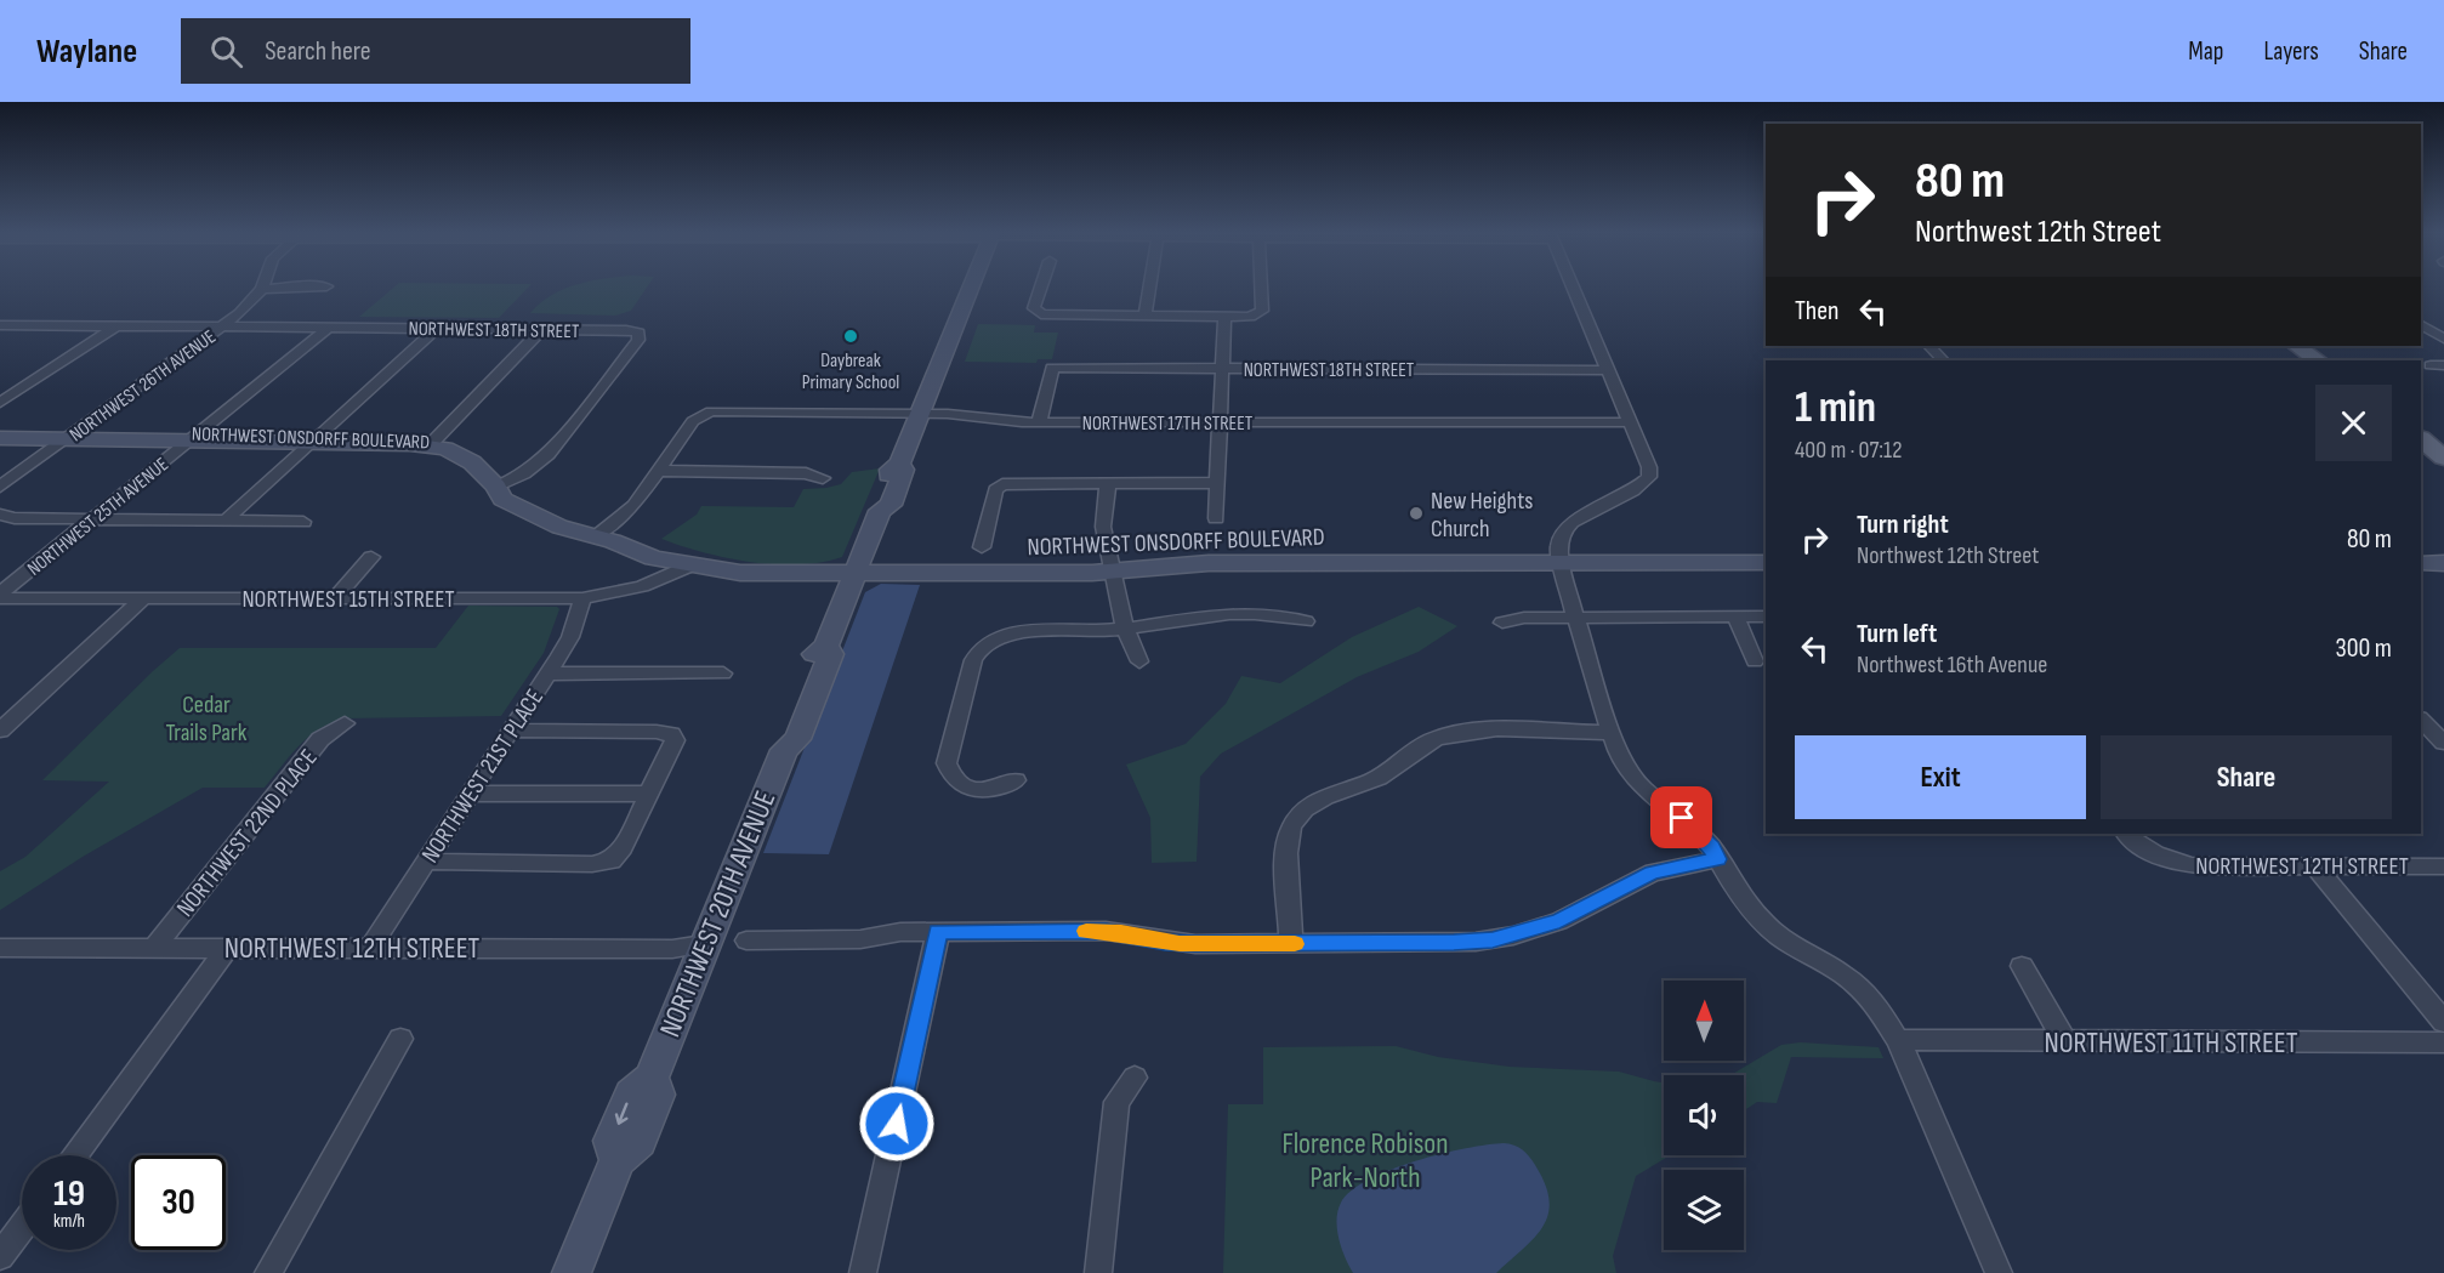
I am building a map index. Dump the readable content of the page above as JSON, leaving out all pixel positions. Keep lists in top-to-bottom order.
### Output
{
  "streets": {
    "street": [
      "NORTHWEST 18TH STREET",
      "NORTHWEST 26TH AVENUE",
      "NORTHWEST 17TH STREET",
      "NORTHWEST ONSDORFF BOULEVARD",
      "NORTHWEST 25TH AVENUE",
      "NORTHWEST 15TH STREET",
      "NORTHWEST 21ST PLACE",
      "NORTHWEST 22ND PLACE",
      "NORTHWEST 12TH STREET",
      "NORTHWEST 20TH AVENUE",
      "NORTHWEST 11TH STREET"
    ]
  },
  "crossings": [
    ["NORTHWEST 18TH STREET", "NORTHWEST 26TH AVENUE"],
    ["NORTHWEST 18TH STREET", "NORTHWEST 17TH STREET"],
    ["NORTHWEST 18TH STREET", "NORTHWEST ONSDORFF BOULEVARD"],
    ["NORTHWEST 18TH STREET", "NORTHWEST 25TH AVENUE"],
    ["NORTHWEST 26TH AVENUE", "NORTHWEST ONSDORFF BOULEVARD"],
    ["NORTHWEST 17TH STREET", "NORTHWEST 20TH AVENUE"],
    ["NORTHWEST ONSDORFF BOULEVARD", "NORTHWEST 25TH AVENUE"],
    ["NORTHWEST ONSDORFF BOULEVARD", "NORTHWEST 15TH STREET"],
    ["NORTHWEST ONSDORFF BOULEVARD", "NORTHWEST 20TH AVENUE"],
    ["NORTHWEST 25TH AVENUE", "NORTHWEST 15TH STREET"],
    ["NORTHWEST 15TH STREET", "NORTHWEST 21ST PLACE"],
    ["NORTHWEST 21ST PLACE", "NORTHWEST 12TH STREET"],
    ["NORTHWEST 22ND PLACE", "NORTHWEST 12TH STREET"],
    ["NORTHWEST 12TH STREET", "NORTHWEST 20TH AVENUE"]
  ],
  "parks": ["Cedar Trails Park", "Florence Robison Park-North"],
  "places": ["Daybreak Primary School", "New Heights Church"],
  "north": "top",
  "page": {
    "header": "Waylane",
    "search": "Search here",
    "nav": ["Map", "Layers", "Share"],
    "turn": ["80 m", "Northwest 12th Street"],
    "then": "Then",
    "heading": ["1 min", "400 m · 07:12"],
    "list": [
      {
        "name": "Turn right",
        "note": "Northwest 12th Street",
        "value": "80 m"
      },
      {
        "name": "Turn left",
        "note": "Northwest 16th Avenue",
        "value": "300 m"
      }
    ],
    "buttons": ["Exit", "Share"],
    "speed": "19 km/h",
    "limit": "30"
  }
}
